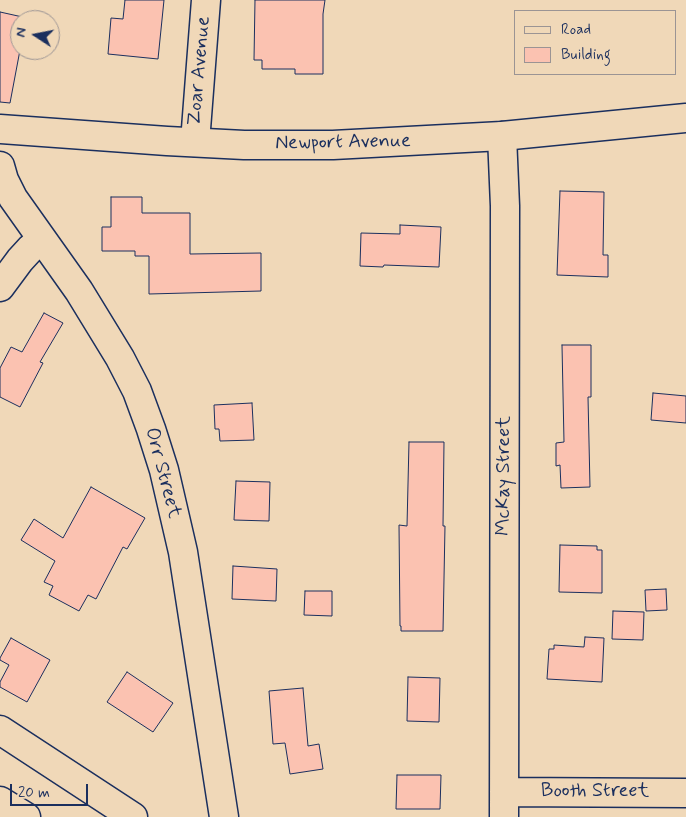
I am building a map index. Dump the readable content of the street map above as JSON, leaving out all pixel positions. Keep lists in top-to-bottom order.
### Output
{
  "streets": {
    "street": [
      "Zoar Avenue",
      "Newport Avenue",
      "Orr Street",
      "McKay Street",
      "Booth Street"
    ]
  },
  "crossings": [
    ["Zoar Avenue", "Newport Avenue"],
    ["Newport Avenue", "McKay Street"],
    ["McKay Street", "Booth Street"]
  ],
  "legend": ["Road", "Building"],
  "scale_bar": "20 m",
  "north": "left"
}
